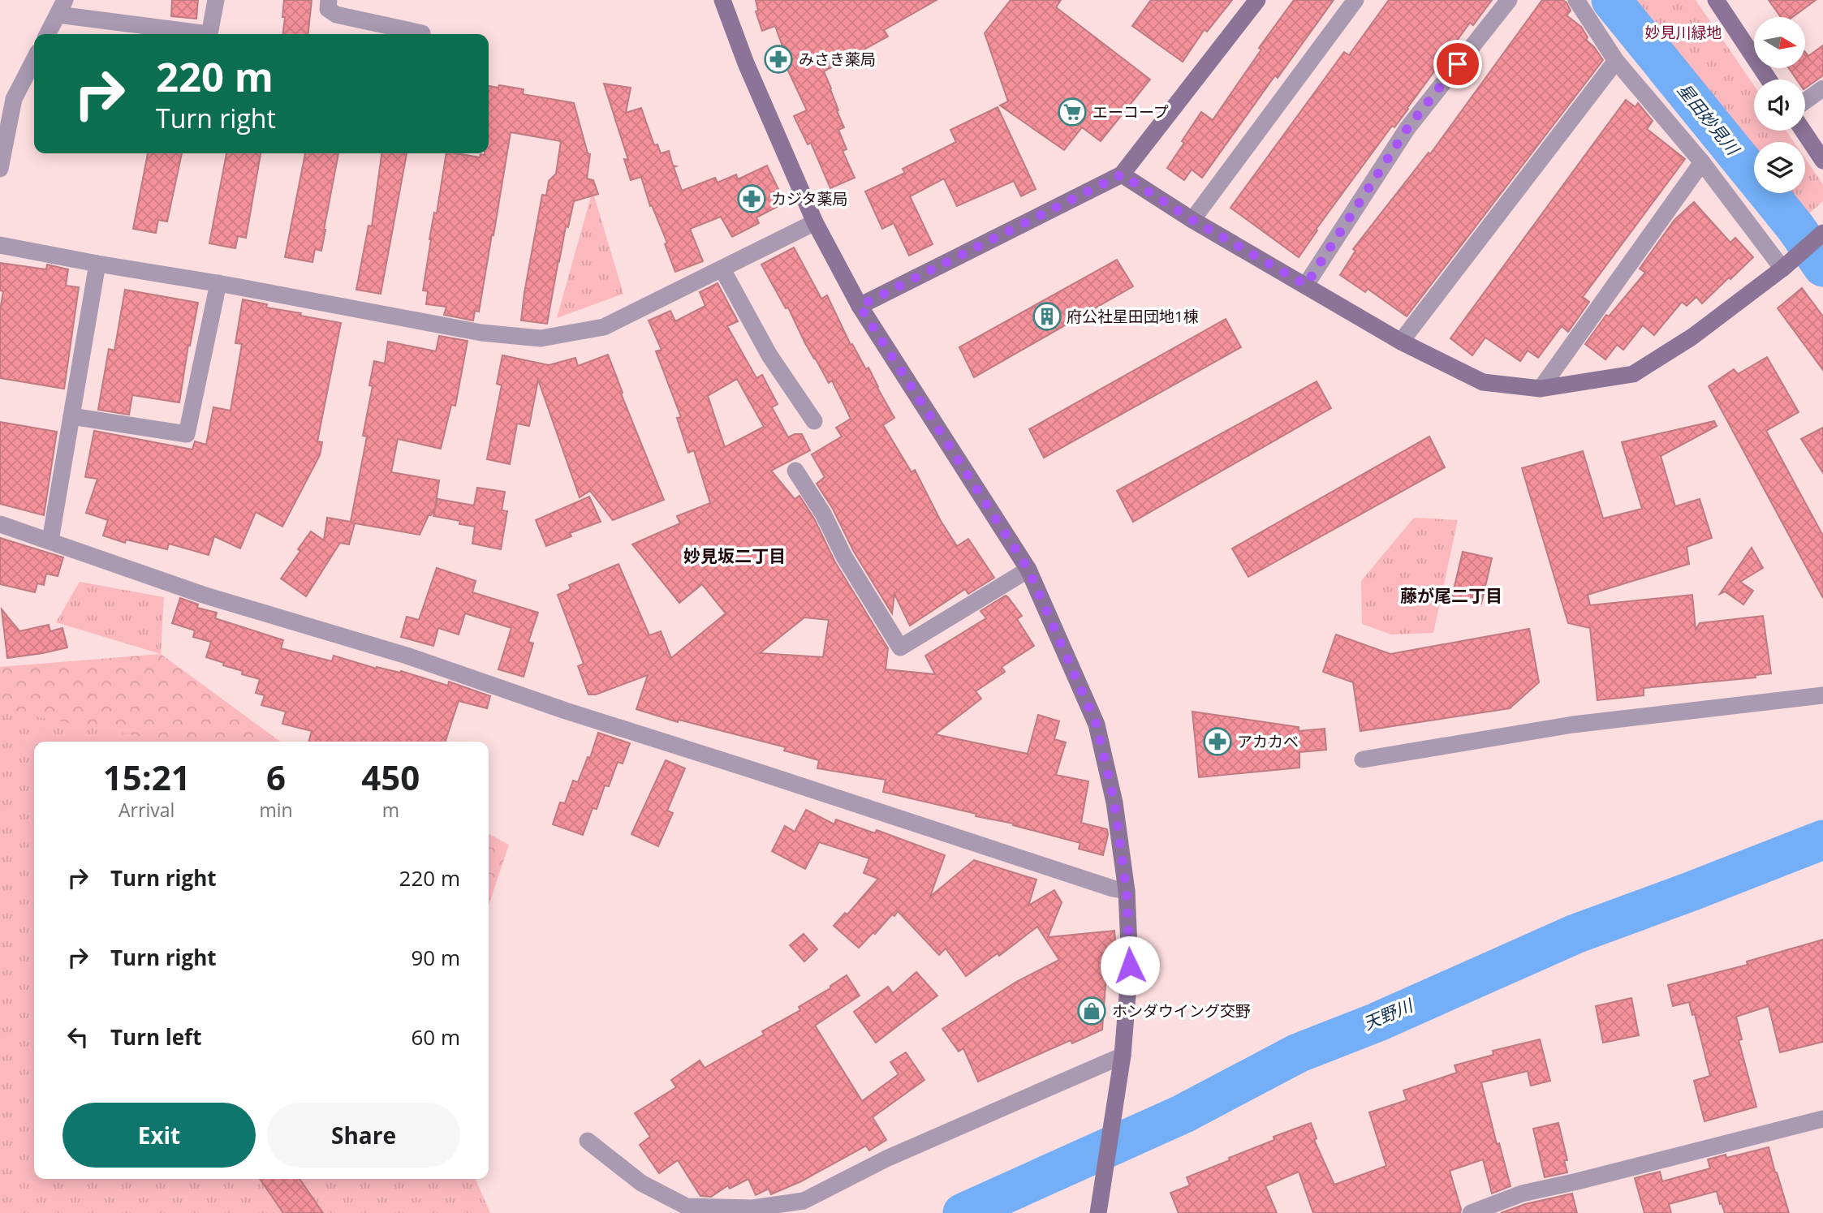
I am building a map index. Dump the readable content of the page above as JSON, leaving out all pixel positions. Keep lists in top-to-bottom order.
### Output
{
  "districts": ["妙見坂二丁目", "藤が尾二丁目"],
  "water": ["星田妙見川", "天野川"],
  "parks": ["妙見川緑地"],
  "places": {
    "pharmacy": ["みさき薬局", "カジタ薬局", "アカカベ"],
    "supermarket": ["エーコープ"],
    "building": ["府公社星田団地1棟"],
    "shop": ["ホンダウイング交野"]
  },
  "north": "right",
  "page": {
    "turn": ["220 m", "Turn right"],
    "eta": [
      "15:21",
      "Arrival",
      "6",
      "min",
      "450",
      "m"
    ],
    "list": [
      {
        "name": "Turn right",
        "value": "220 m"
      },
      {
        "name": "Turn right",
        "value": "90 m"
      },
      {
        "name": "Turn left",
        "value": "60 m"
      }
    ],
    "buttons": ["Exit", "Share"]
  }
}
